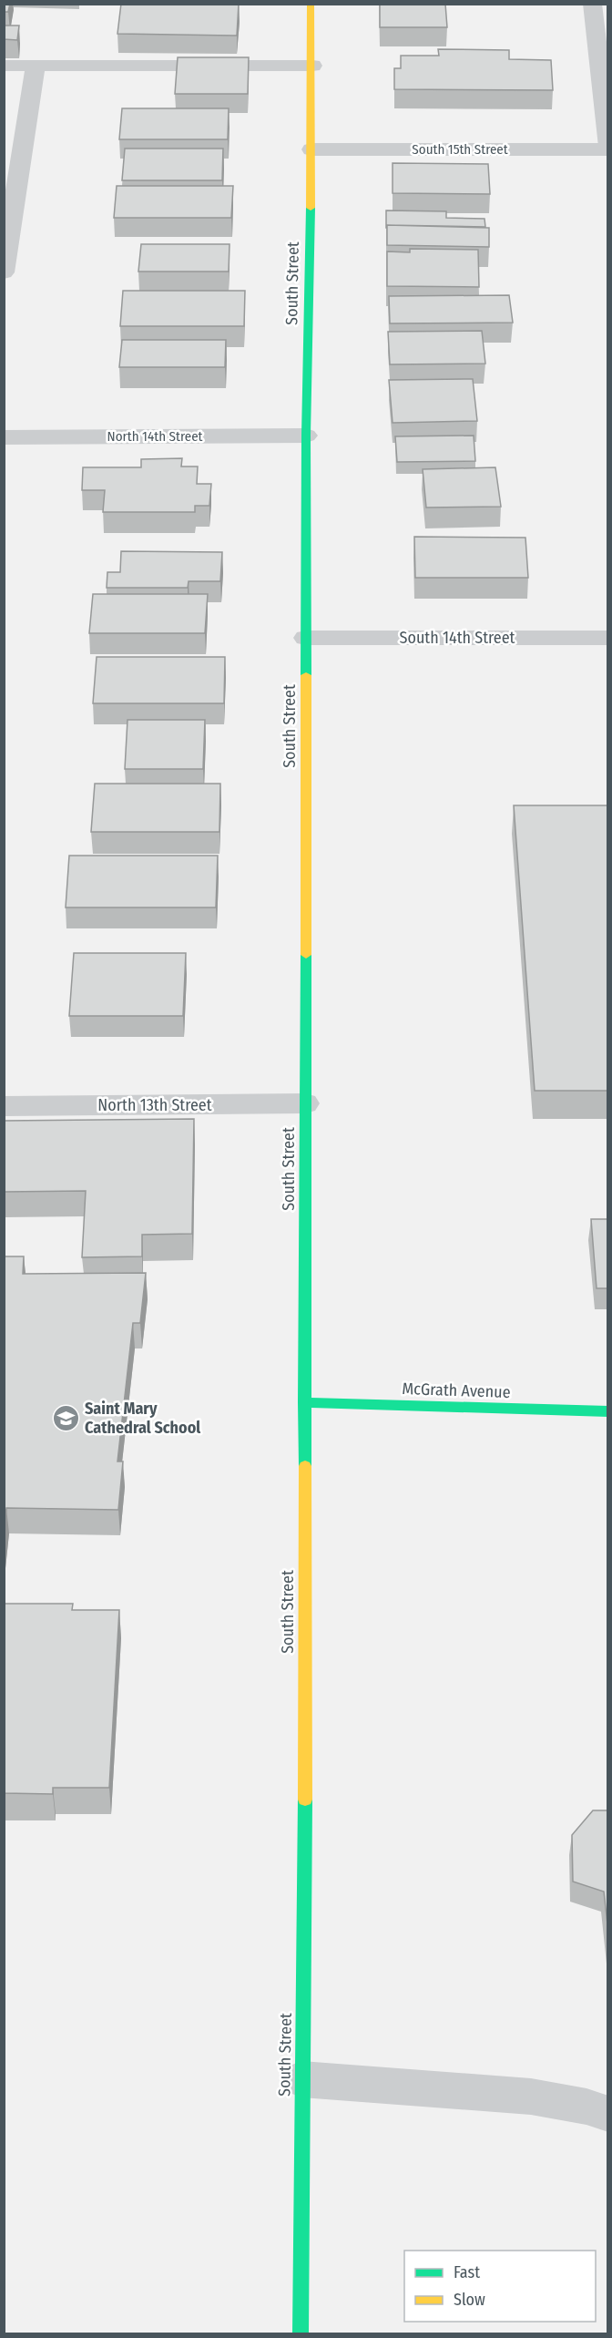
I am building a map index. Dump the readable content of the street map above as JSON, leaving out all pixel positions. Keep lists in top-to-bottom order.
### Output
{
  "streets": {
    "main road": ["South Street", "McGrath Avenue"],
    "street": [
      "South 15th Street",
      "North 14th Street",
      "South 14th Street",
      "North 13th Street"
    ]
  },
  "crossings": [
    ["South 15th Street", "South Street"],
    ["South Street", "North 14th Street"],
    ["South Street", "South 14th Street"],
    ["South Street", "North 13th Street"],
    ["South Street", "McGrath Avenue"]
  ],
  "places": {
    "school or university": ["Saint Mary Cathedral School"]
  },
  "legend": ["Fast", "Slow"]
}
